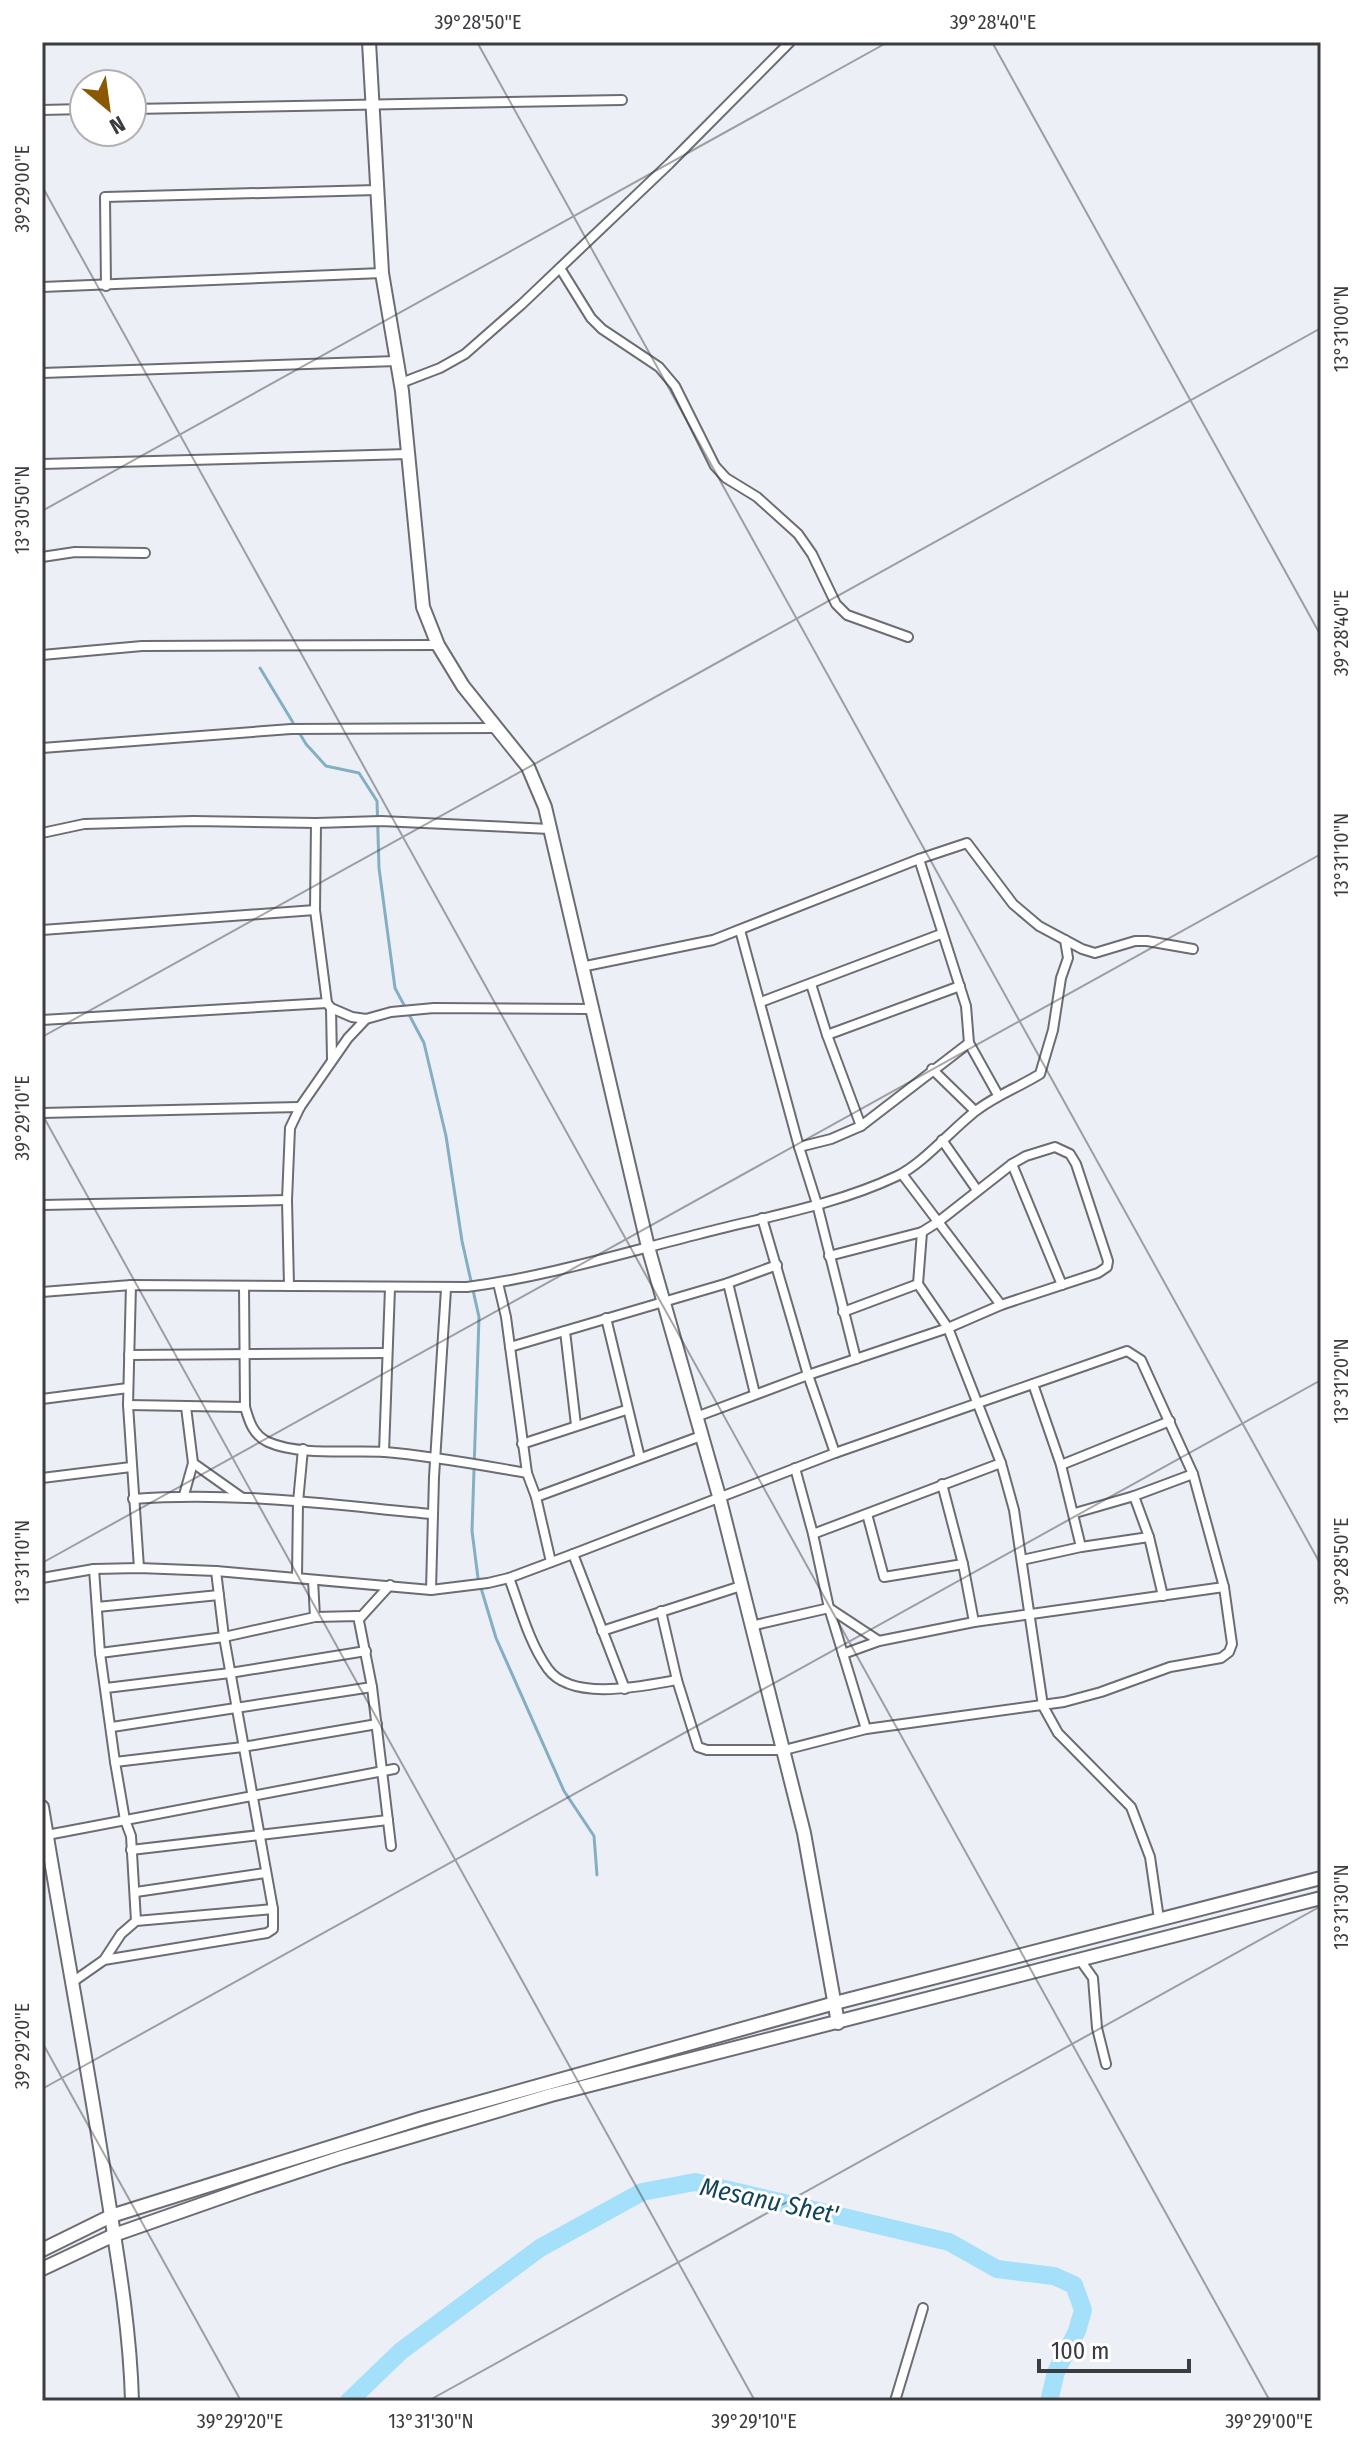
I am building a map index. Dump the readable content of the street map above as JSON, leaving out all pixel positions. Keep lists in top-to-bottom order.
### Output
{
  "water": ["Mesanu Shet'"],
  "scale_bar": "100 m",
  "north": "bottom right",
  "coordinates": [
    "39°28'50\"E",
    "39°28'40\"E",
    "39°29'00\"E",
    "13°31'00\"N",
    "13°30'50\"N",
    "13°31'10\"N",
    "39°29'10\"E",
    "13°31'20\"N",
    "13°31'30\"N",
    "39°29'20\"E"
  ]
}
